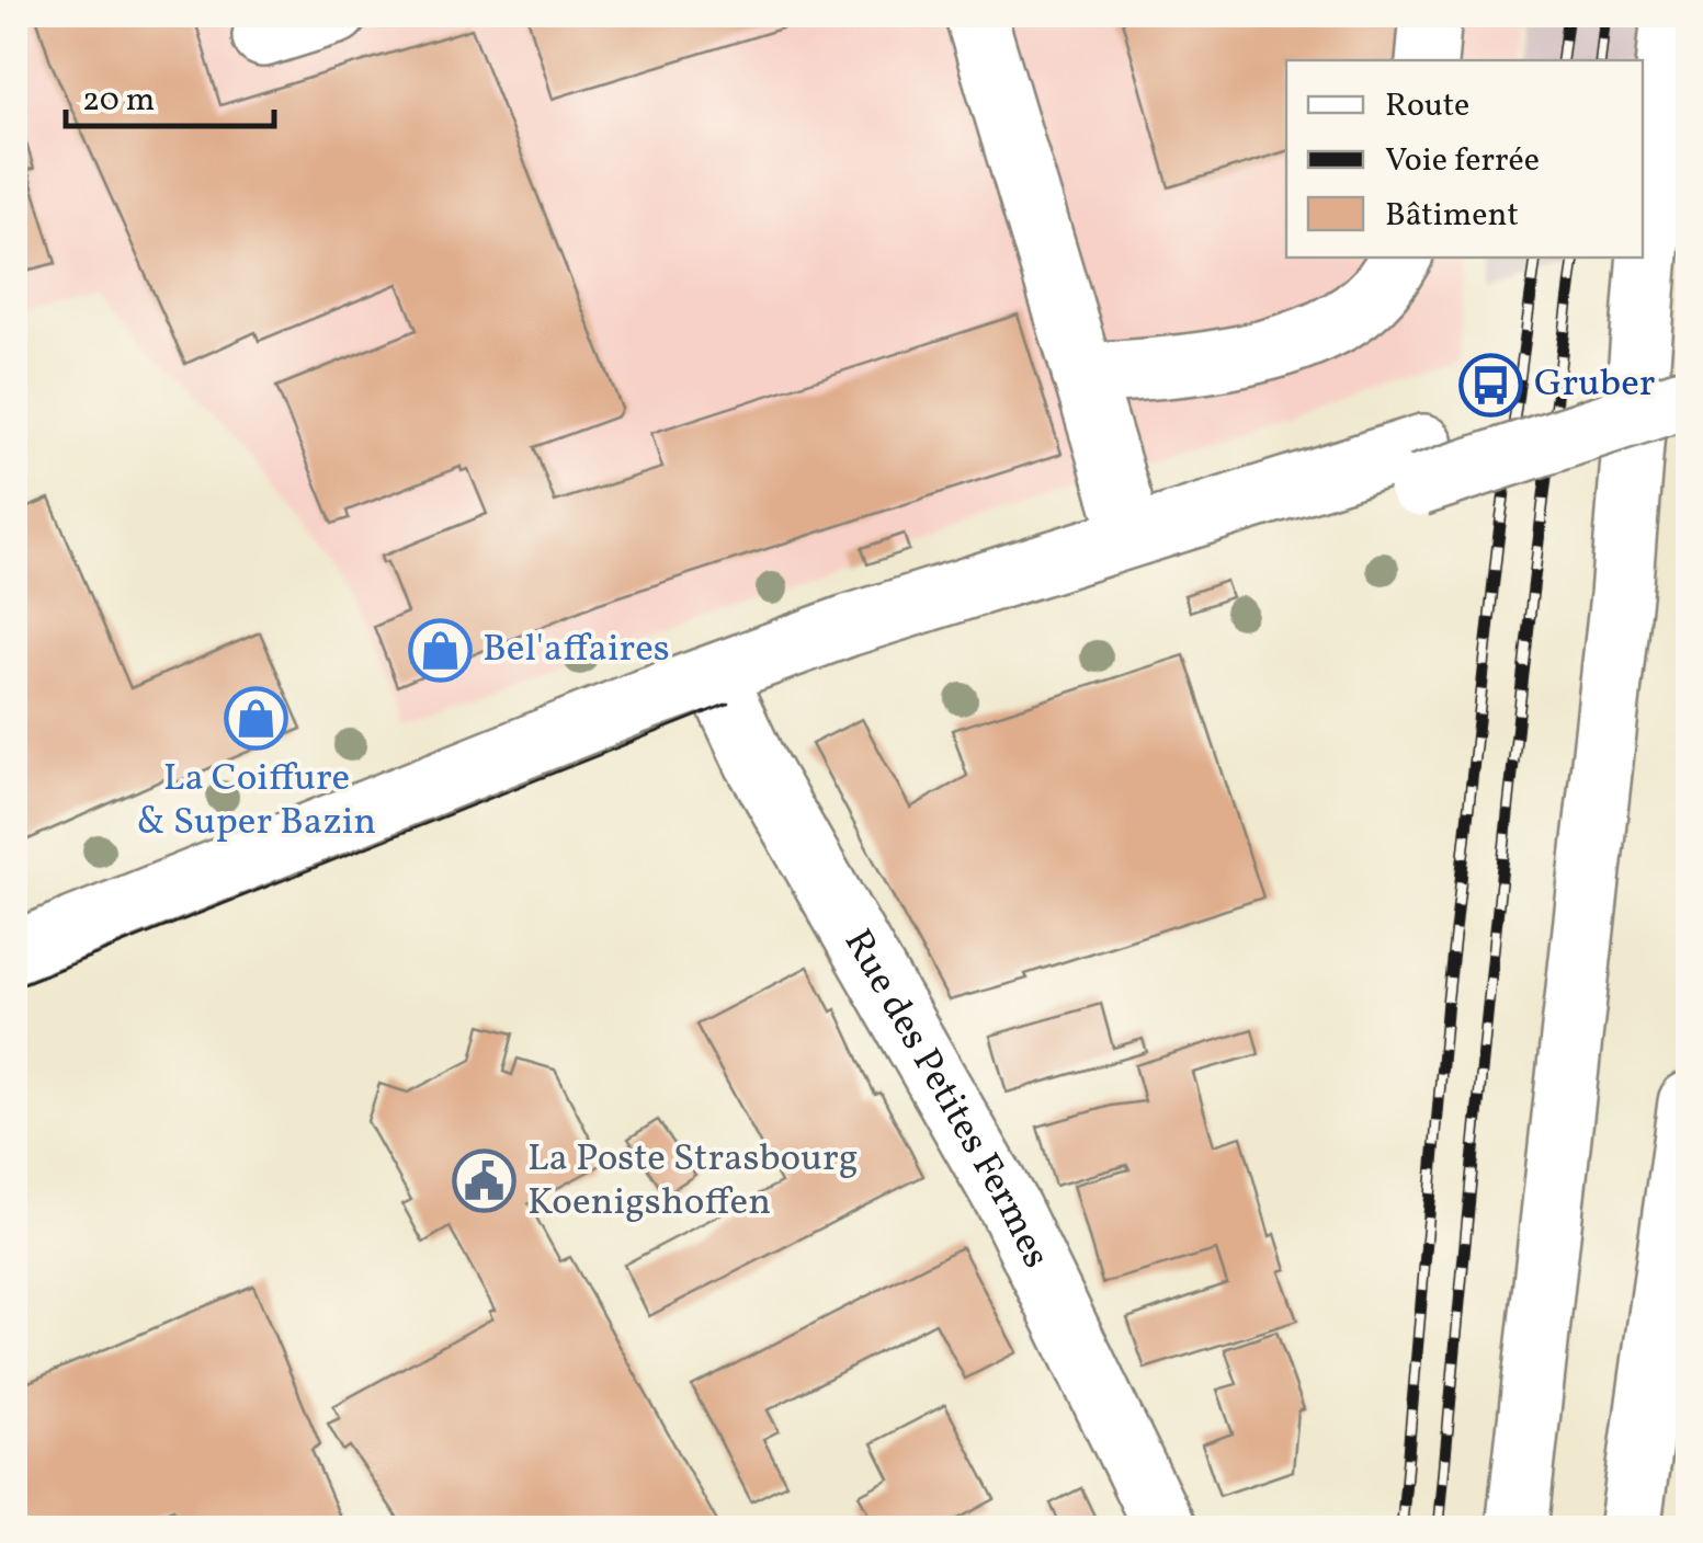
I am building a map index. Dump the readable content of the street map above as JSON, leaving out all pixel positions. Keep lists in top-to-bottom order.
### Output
{
  "streets": {
    "main road": ["Rue des Petites Fermes"]
  },
  "places": {
    "bus stop": ["Gruber"],
    "shop": ["Bel'affaires", "La Coiffure & Super Bazin"],
    "public building": ["La Poste Strasbourg Koenigshoffen"]
  },
  "legend": ["Route", "Voie ferrée", "Bâtiment"],
  "scale_bar": "20 m"
}
